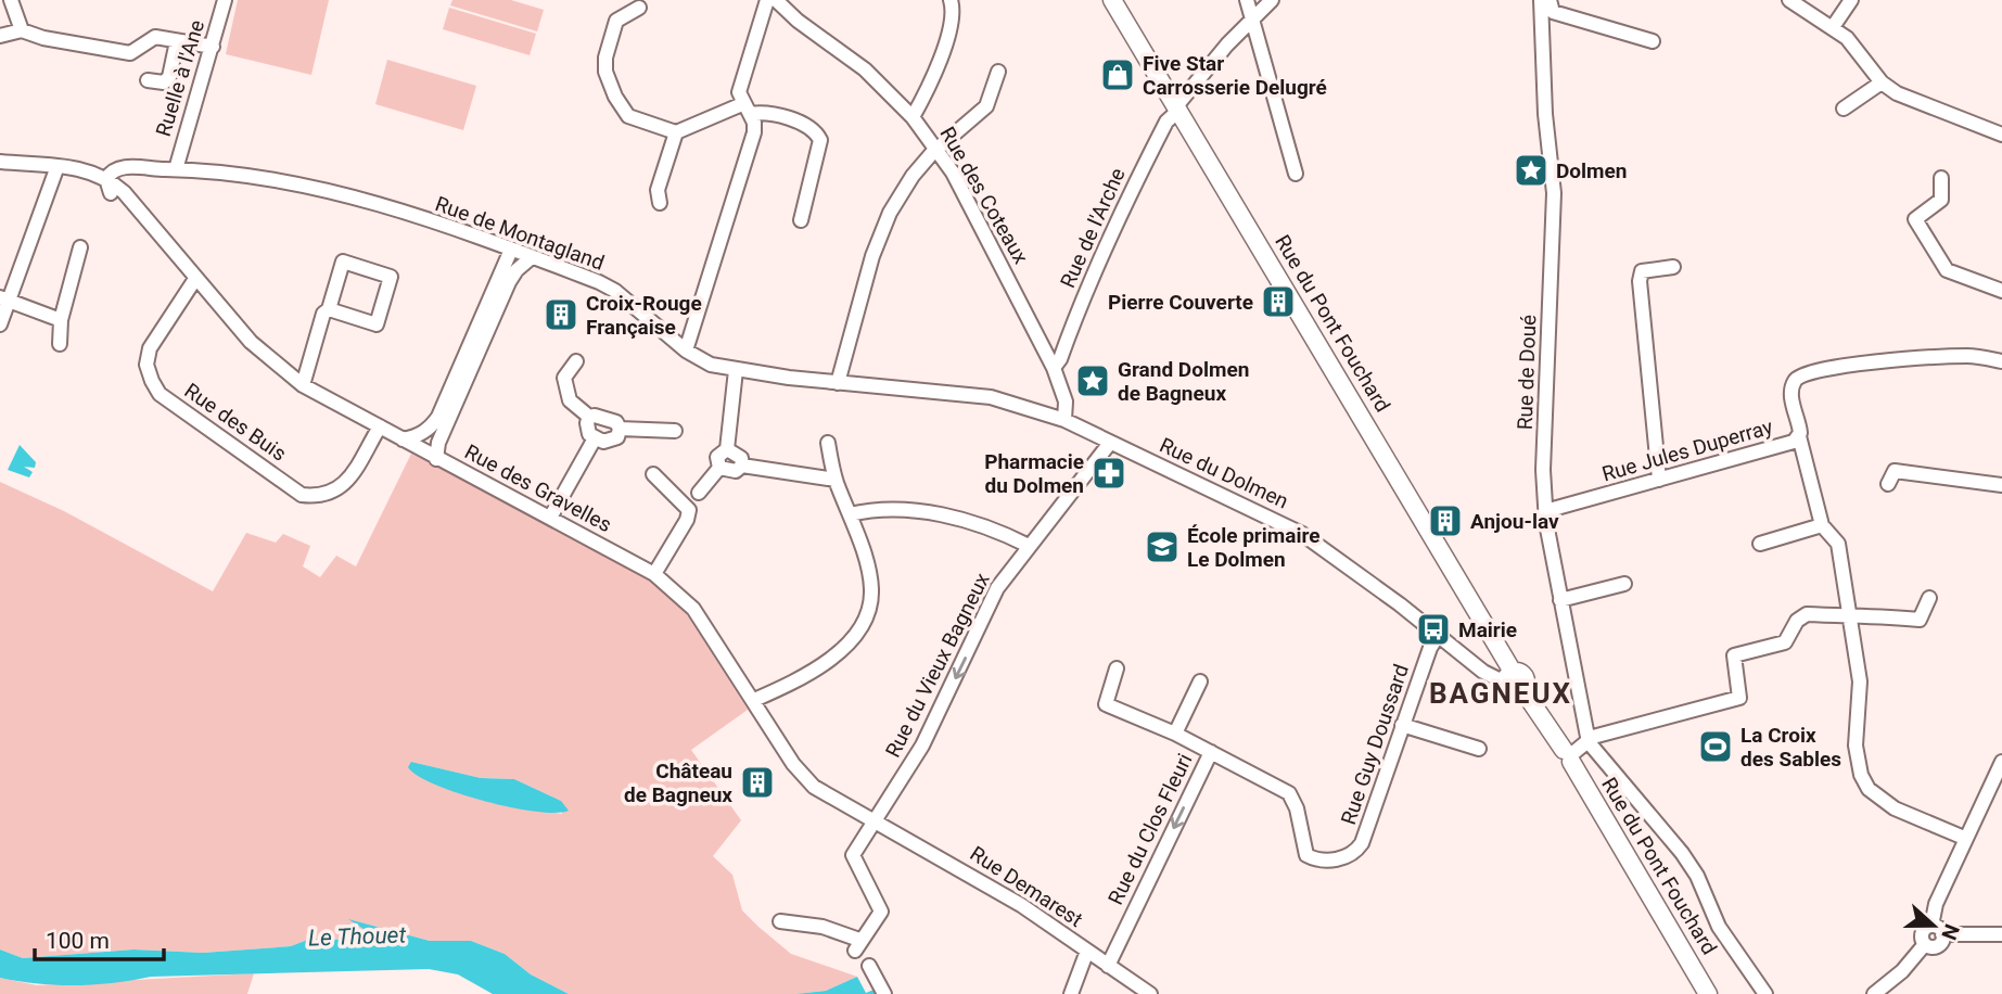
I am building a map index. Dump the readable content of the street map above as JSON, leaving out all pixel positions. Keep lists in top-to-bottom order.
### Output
{
  "streets": {
    "main road": ["Rue du Pont Fouchard"],
    "street": [
      "Ruelle à l'Ane",
      "Rue des Coteaux",
      "Rue de l'Arche",
      "Rue de Montagland",
      "Rue de Doué",
      "Rue des Buis",
      "Rue Jules Duperray",
      "Rue du Dolmen",
      "Rue des Gravelles",
      "Rue du Vieux Bagneux",
      "Rue Guy Doussard",
      "Rue du Clos Fleuri",
      "Rue Demarest"
    ]
  },
  "crossings": [
    ["Ruelle à l'Ane", "Rue de Montagland"],
    ["Rue des Coteaux", "Rue de l'Arche"],
    ["Rue des Coteaux", "Rue de Montagland"],
    ["Rue des Coteaux", "Rue du Dolmen"],
    ["Rue de l'Arche", "Rue du Pont Fouchard"],
    ["Rue de Montagland", "Rue du Dolmen"],
    ["Rue de Montagland", "Rue des Gravelles"],
    ["Rue du Pont Fouchard", "Rue de Doué"],
    ["Rue du Pont Fouchard", "Rue du Dolmen"],
    ["Rue de Doué", "Rue Jules Duperray"],
    ["Rue des Buis", "Rue des Gravelles"],
    ["Rue du Dolmen", "Rue du Vieux Bagneux"],
    ["Rue du Dolmen", "Rue Guy Doussard"],
    ["Rue des Gravelles", "Rue du Vieux Bagneux"],
    ["Rue des Gravelles", "Rue Demarest"],
    ["Rue du Vieux Bagneux", "Rue Demarest"],
    ["Rue Guy Doussard", "Rue du Clos Fleuri"],
    ["Rue du Clos Fleuri", "Rue Demarest"]
  ],
  "one_way": ["Rue du Vieux Bagneux", "Rue du Clos Fleuri"],
  "districts": ["BAGNEUX"],
  "water": ["Le Thouet"],
  "places": {
    "shop": ["Five Star Carrosserie Delugré"],
    "place": ["Dolmen", "Grand Dolmen de Bagneux"],
    "building": [
      "Pierre Couverte",
      "Croix-Rouge Française",
      "Anjou-lav",
      "Château de Bagneux"
    ],
    "pharmacy": ["Pharmacie du Dolmen"],
    "school or university": ["École primaire Le Dolmen"],
    "bus stop": ["Mairie"],
    "sports": ["La Croix des Sables"]
  },
  "scale_bar": "100 m",
  "north": "right"
}
